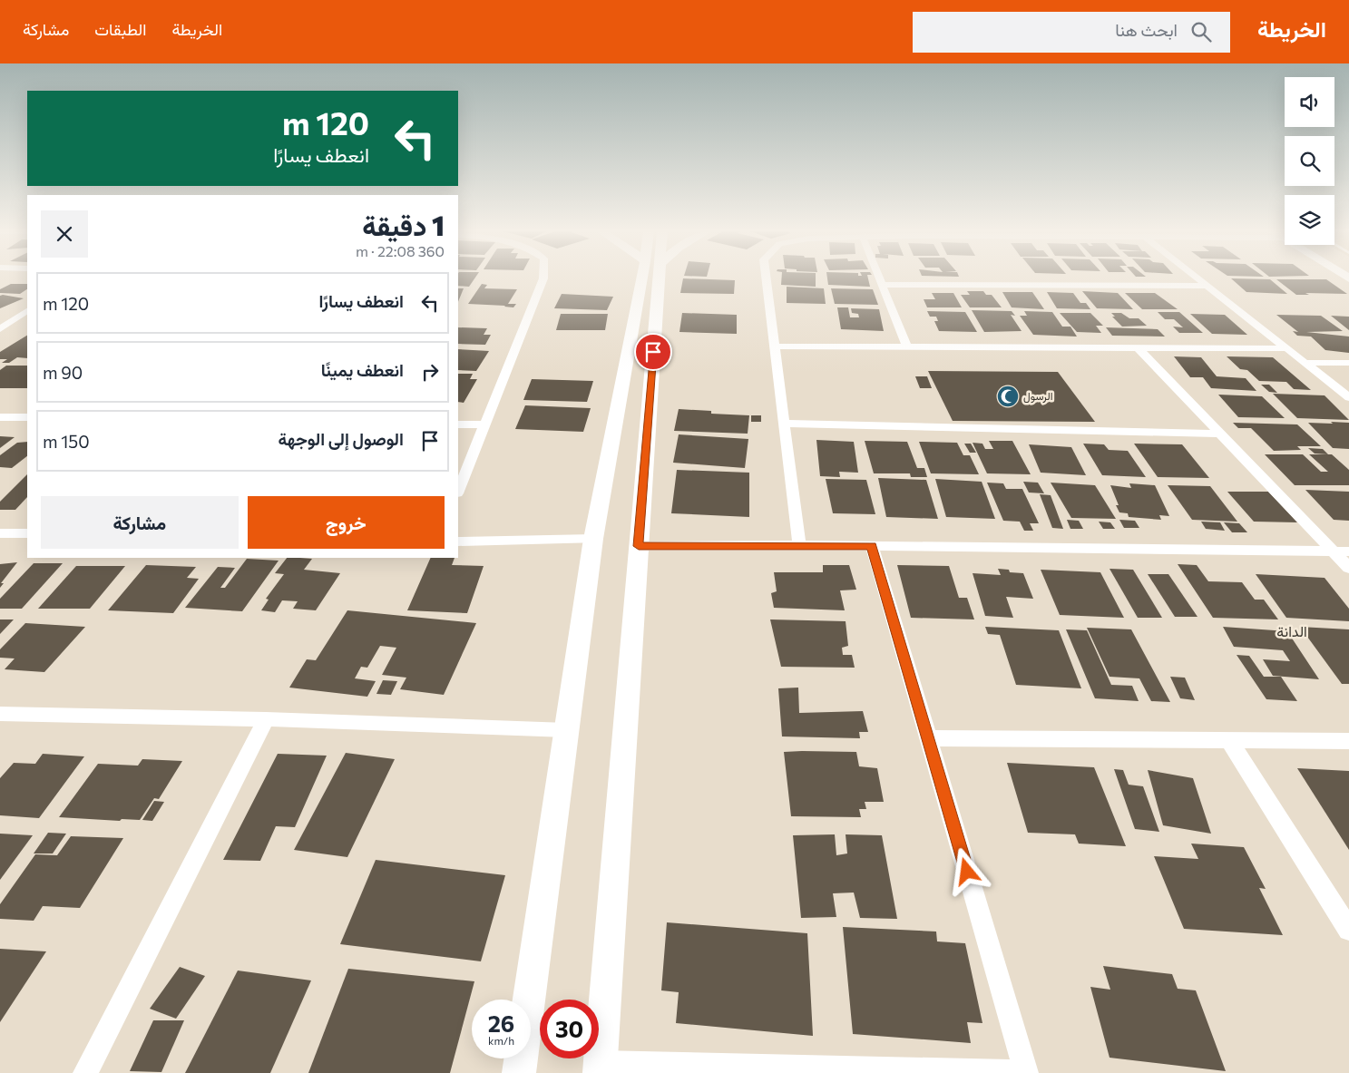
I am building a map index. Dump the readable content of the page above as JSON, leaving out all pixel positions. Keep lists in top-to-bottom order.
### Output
{
  "districts": ["الدانة"],
  "places": {
    "mosque": ["الرسول"]
  },
  "page": {
    "header": "الخريطة",
    "search": "ابحث هنا",
    "nav": ["الخريطة", "الطبقات", "مشاركة"],
    "turn": ["120 m", "انعطف يسارًا"],
    "heading": ["1 دقيقة", "360 m · 22:08"],
    "list": [
      {
        "name": "انعطف يسارًا",
        "value": "120 m"
      },
      {
        "name": "انعطف يمينًا",
        "value": "90 m"
      },
      {
        "name": "الوصول إلى الوجهة",
        "value": "150 m"
      }
    ],
    "buttons": ["خروج", "مشاركة"],
    "speed": "26 km/h",
    "limit": "30"
  }
}
